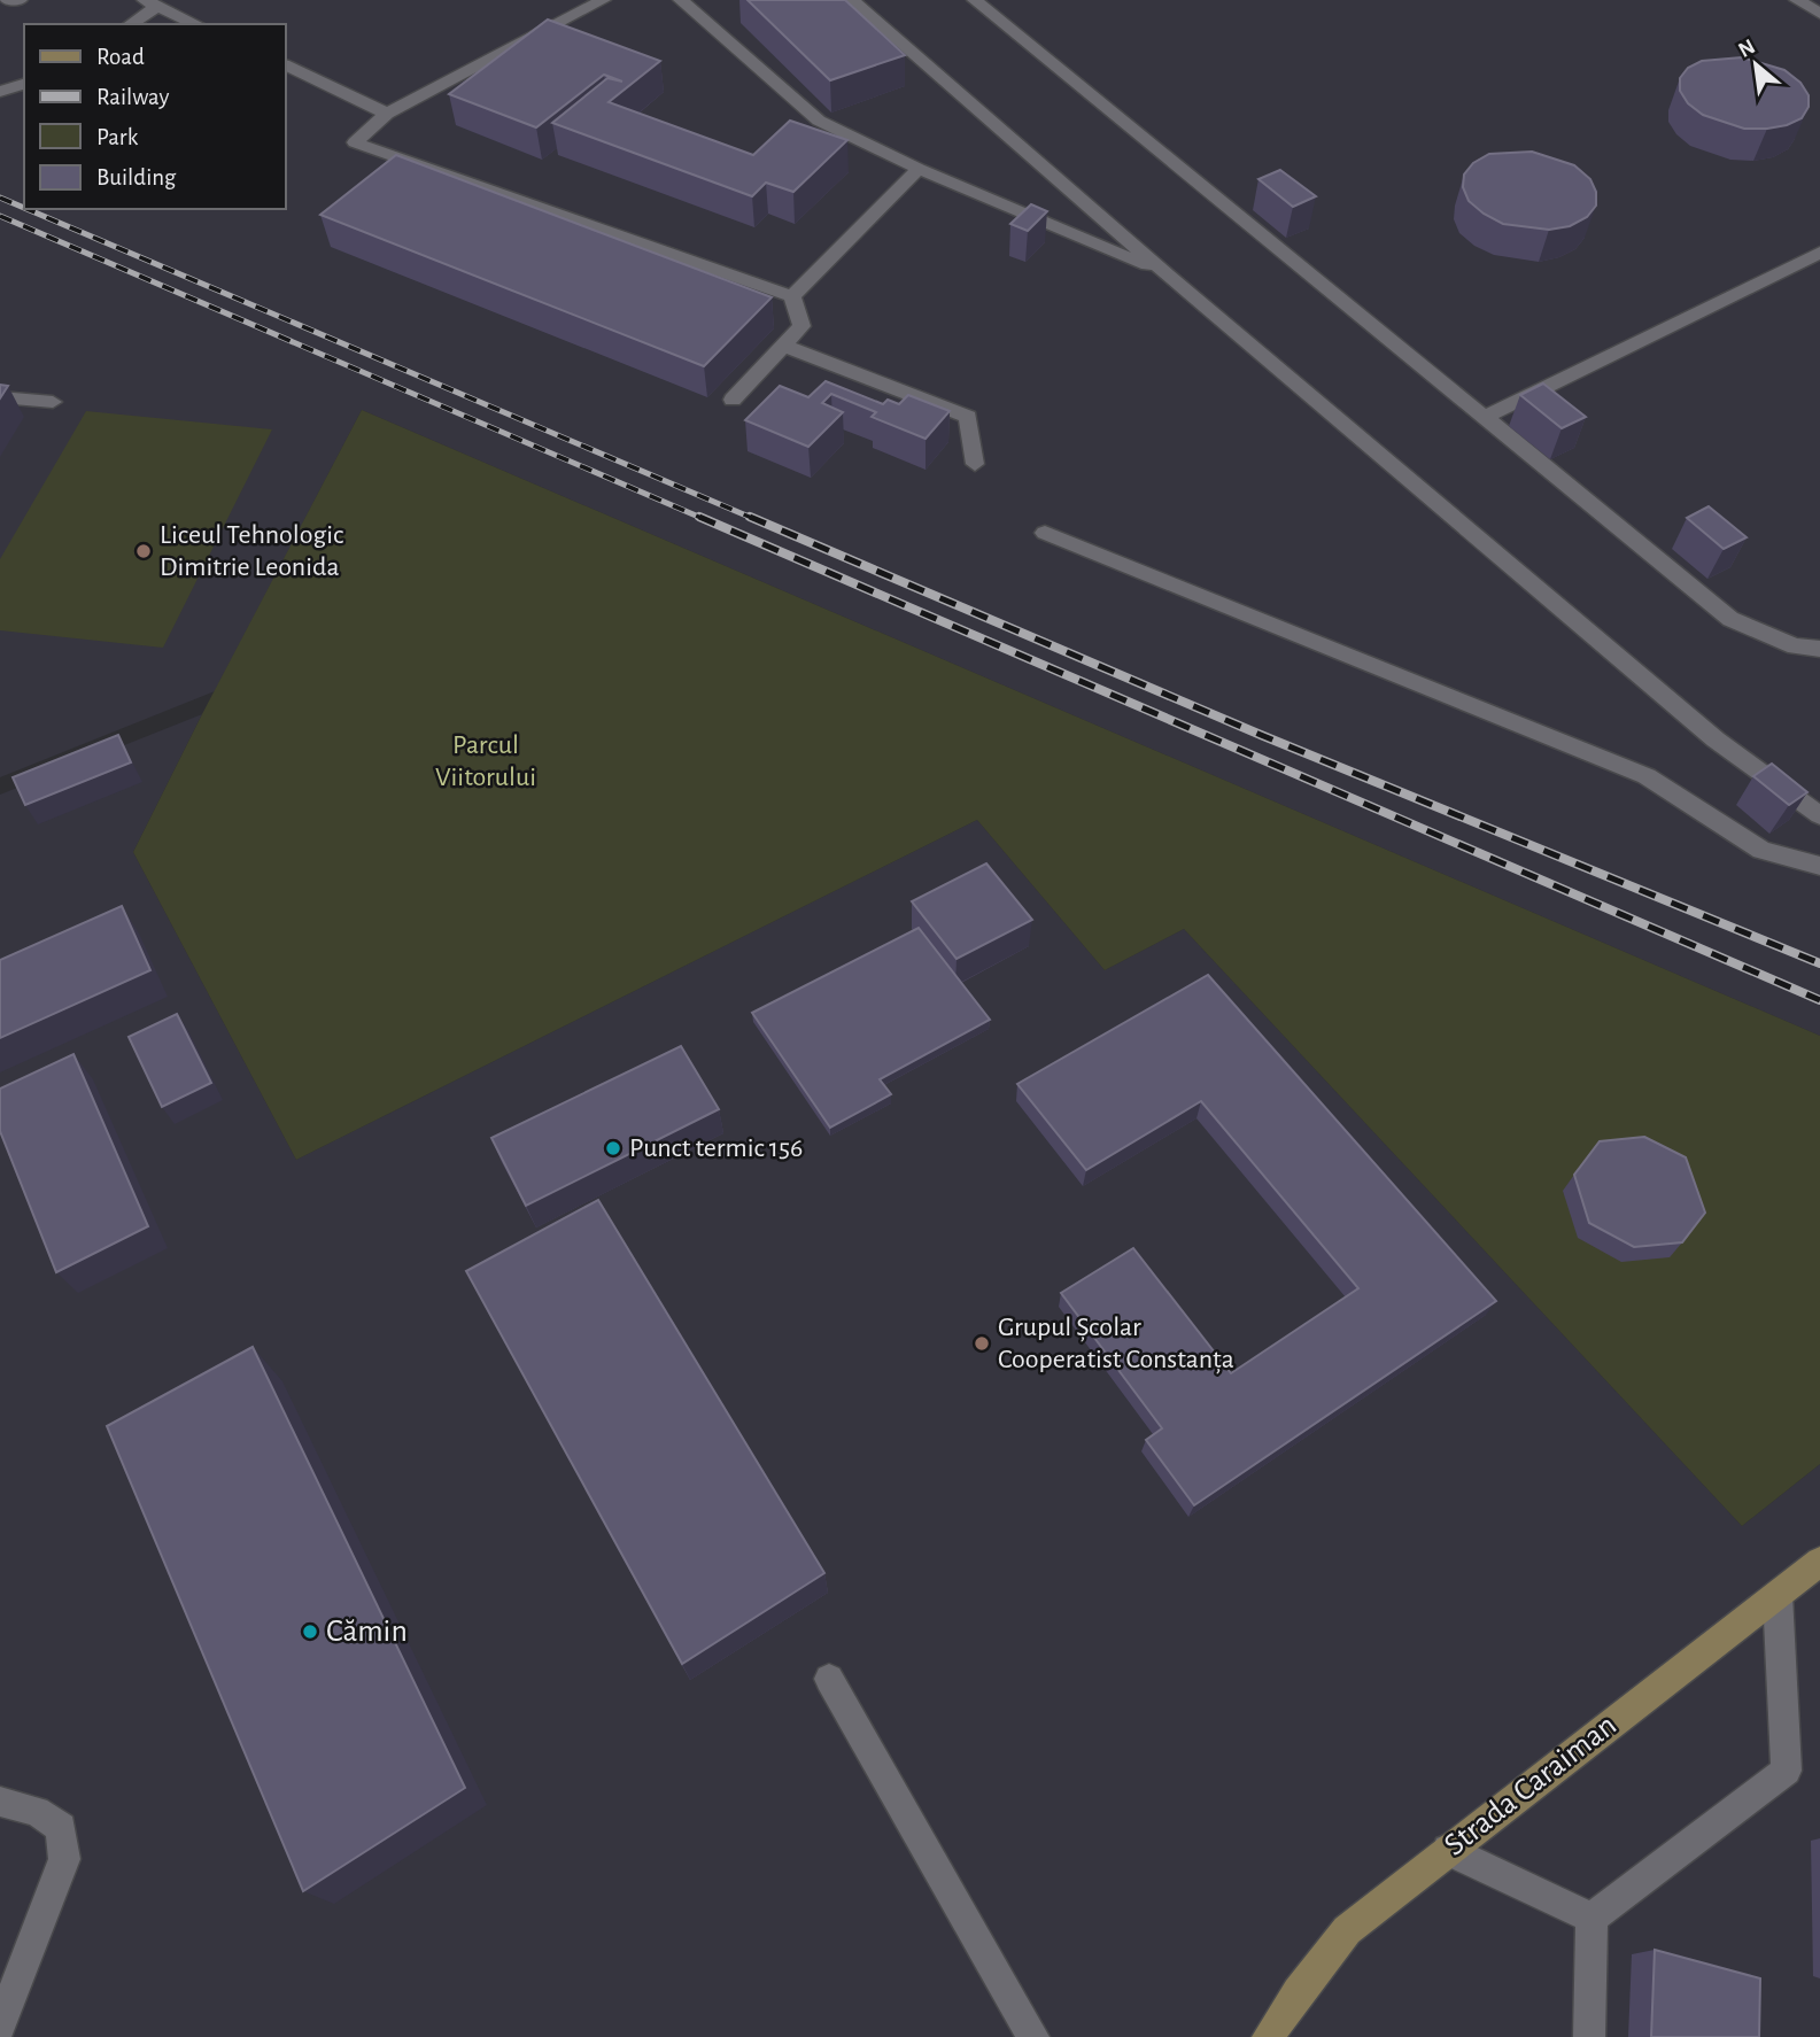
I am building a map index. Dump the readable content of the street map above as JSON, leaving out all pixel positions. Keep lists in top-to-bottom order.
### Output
{
  "streets": {
    "street": ["Strada Caraiman"]
  },
  "parks": ["Parcul Viitorului"],
  "places": [
    "Liceul Tehnologic Dimitrie Leonida",
    "Punct termic 156",
    "Grupul Școlar Cooperatist Constanța",
    "Cămin"
  ],
  "legend": [
    "Road",
    "Railway",
    "Park",
    "Building"
  ],
  "north": "top left"
}
